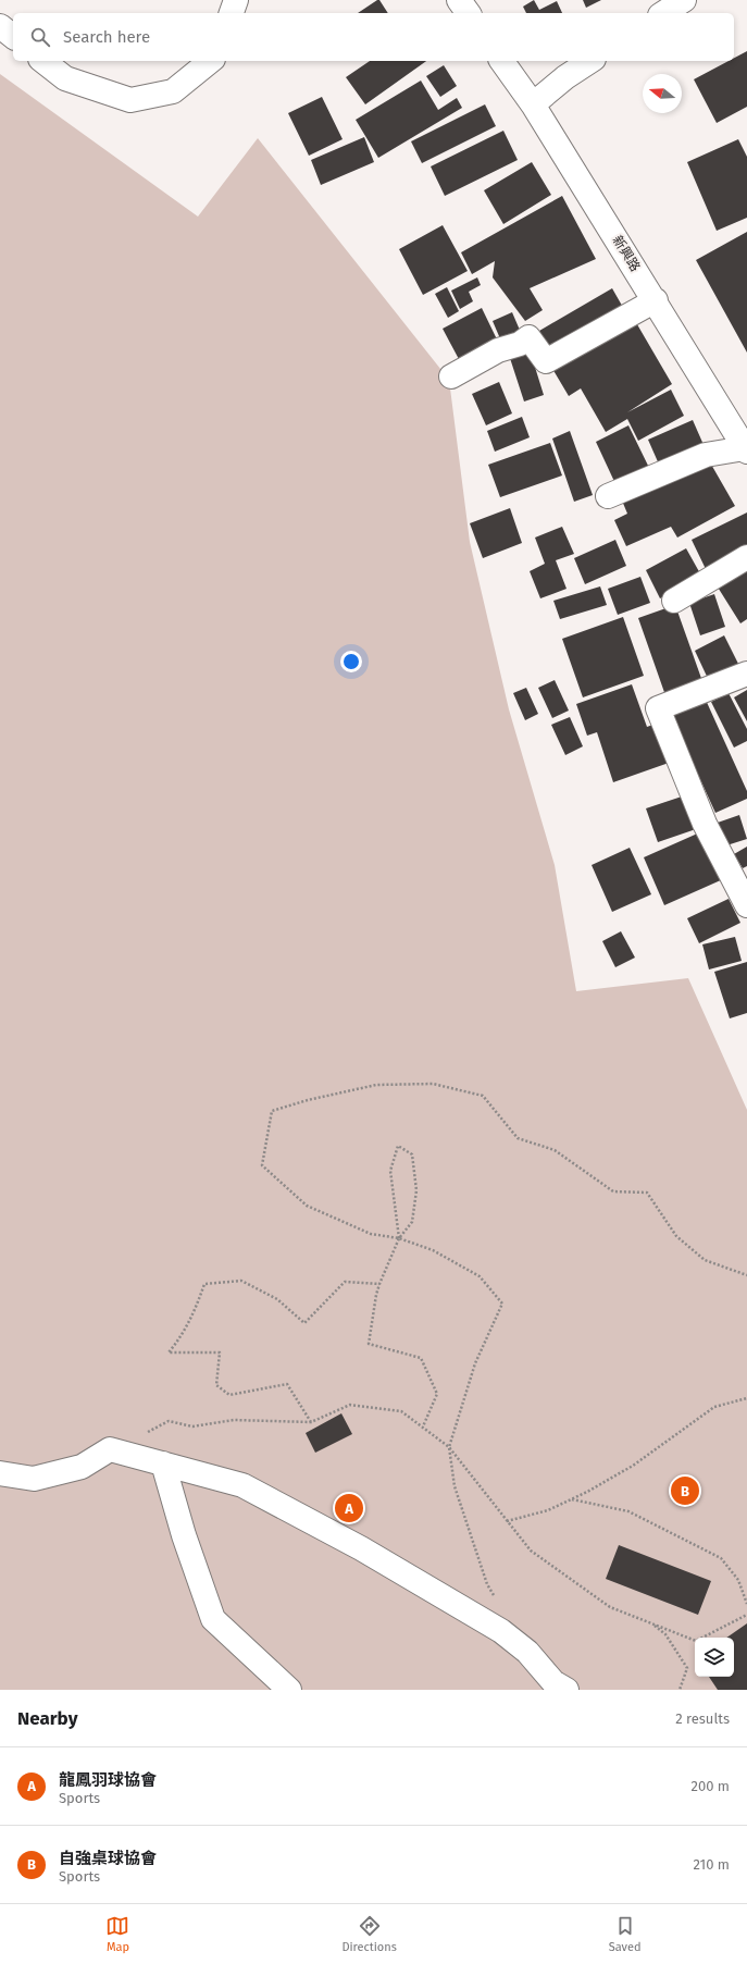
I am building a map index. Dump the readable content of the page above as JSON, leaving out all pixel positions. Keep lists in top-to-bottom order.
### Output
{
  "streets": {
    "street": ["新興路"]
  },
  "north": "left",
  "page": {
    "search": "Search here",
    "pins": ["B", "A"],
    "heading": ["Nearby", "2 results"],
    "list": [
      {
        "mark": "A",
        "name": "龍鳳羽球協會",
        "note": "Sports",
        "value": "200 m"
      },
      {
        "mark": "B",
        "name": "自強桌球協會",
        "note": "Sports",
        "value": "210 m"
      }
    ],
    "nav": ["Map", "Directions", "Saved"]
  }
}
